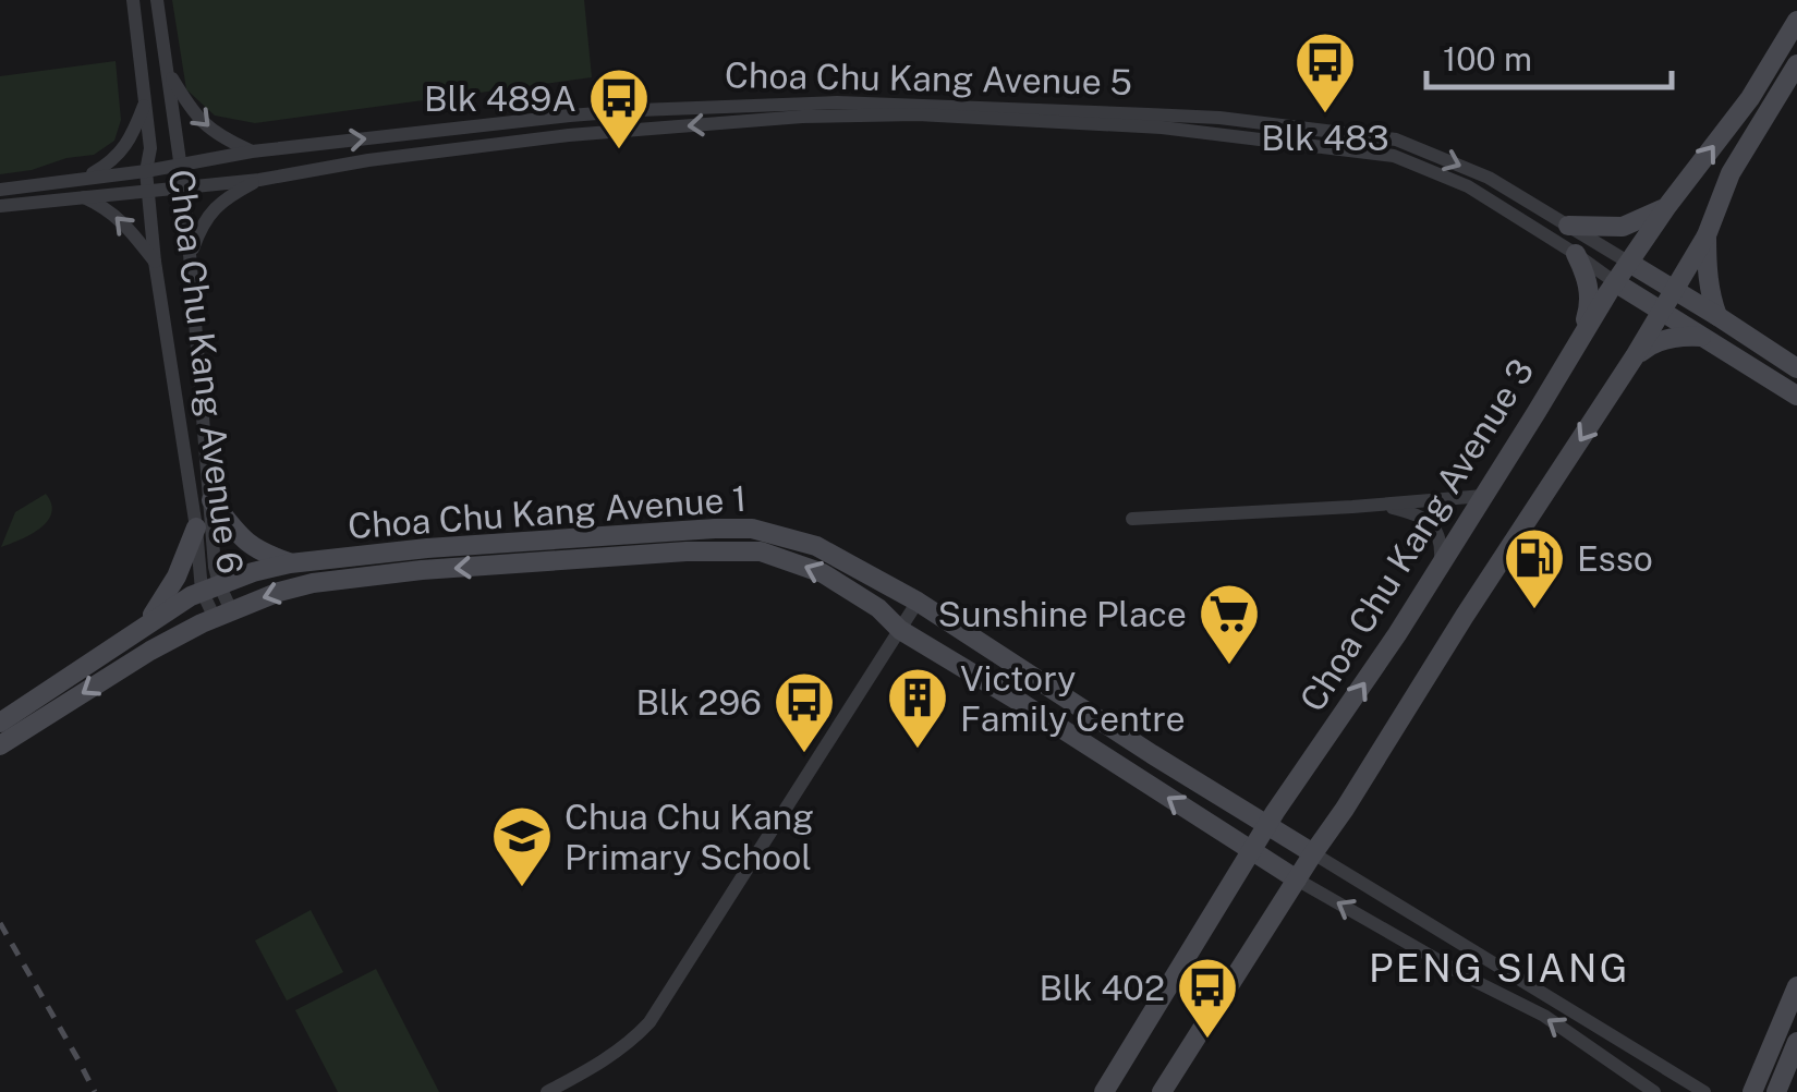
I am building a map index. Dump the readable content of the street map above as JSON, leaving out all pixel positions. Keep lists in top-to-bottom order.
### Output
{
  "streets": {
    "street": [
      "Choa Chu Kang Avenue 5",
      "Choa Chu Kang Avenue 6",
      "Choa Chu Kang Avenue 1",
      "Choa Chu Kang Avenue 3"
    ]
  },
  "crossings": [
    ["Choa Chu Kang Avenue 5", "Choa Chu Kang Avenue 6"],
    ["Choa Chu Kang Avenue 5", "Choa Chu Kang Avenue 3"],
    ["Choa Chu Kang Avenue 6", "Choa Chu Kang Avenue 1"],
    ["Choa Chu Kang Avenue 1", "Choa Chu Kang Avenue 3"]
  ],
  "districts": ["PENG SIANG"],
  "places": {
    "bus stop": [
      "Blk 483",
      "Blk 489A",
      "Blk 296",
      "Blk 402"
    ],
    "fuel station": ["Esso"],
    "supermarket": ["Sunshine Place"],
    "building": ["Victory Family Centre"],
    "school or university": ["Chua Chu Kang Primary School"]
  },
  "scale_bar": "100 m"
}
